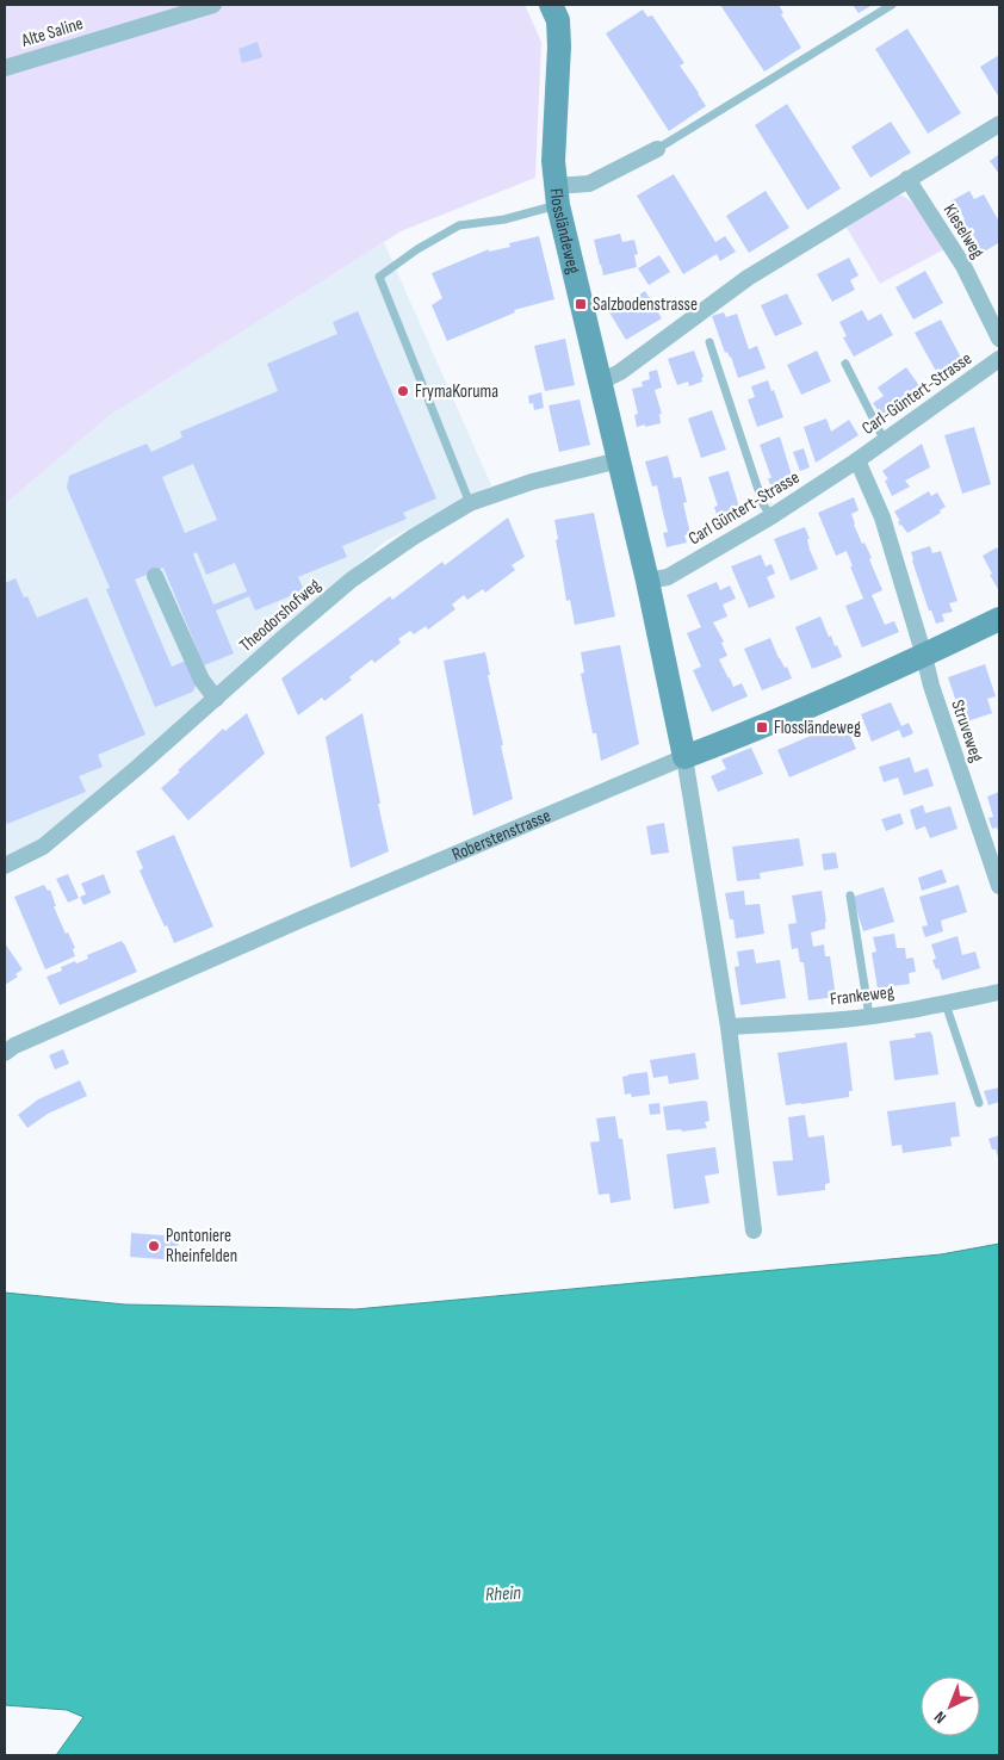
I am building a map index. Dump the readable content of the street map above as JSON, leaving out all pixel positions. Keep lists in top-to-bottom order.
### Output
{
  "streets": {
    "street": [
      "Alte Saline",
      "Kieselweg",
      "Flossländeweg",
      "Carl-Güntert-Strasse",
      "Carl Güntert-Strasse",
      "Theodorshofweg",
      "Struveweg",
      "Roberstenstrasse",
      "Frankeweg"
    ]
  },
  "crossings": [
    ["Flossländeweg", "Carl Güntert-Strasse"],
    ["Flossländeweg", "Theodorshofweg"],
    ["Flossländeweg", "Roberstenstrasse"],
    ["Flossländeweg", "Frankeweg"],
    ["Carl-Güntert-Strasse", "Carl Güntert-Strasse"],
    ["Carl-Güntert-Strasse", "Struveweg"],
    ["Carl Güntert-Strasse", "Struveweg"],
    ["Struveweg", "Roberstenstrasse"]
  ],
  "water": ["Rhein"],
  "places": {
    "transit": ["Salzbodenstrasse", "Flossländeweg"],
    "other": ["FrymaKoruma", "Pontoniere Rheinfelden"]
  },
  "north": "bottom left"
}
